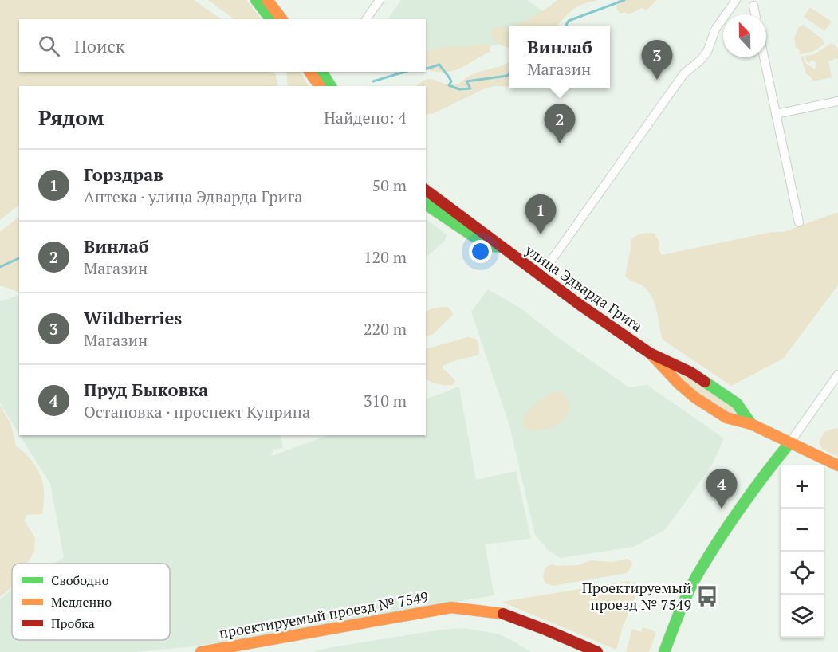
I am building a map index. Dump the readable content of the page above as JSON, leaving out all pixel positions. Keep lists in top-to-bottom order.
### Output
{
  "streets": {
    "street": ["улица Эдварда Грига", "проектируемый проезд № 7549"]
  },
  "places": {
    "bus stop": ["Проектируемый проезд № 7549"]
  },
  "legend": ["Свободно", "Медленно", "Пробка"],
  "north": "top",
  "page": {
    "search": "Поиск",
    "popup": ["Винлаб", "Магазин"],
    "pins": [
      "3",
      "2",
      "1",
      "4"
    ],
    "heading": ["Рядом", "Найдено: 4"],
    "list": [
      {
        "mark": "1",
        "name": "Горздрав",
        "note": "Аптека · улица Эдварда Грига",
        "value": "50 m"
      },
      {
        "mark": "2",
        "name": "Винлаб",
        "note": "Магазин",
        "value": "120 m"
      },
      {
        "mark": "3",
        "name": "Wildberries",
        "note": "Магазин",
        "value": "220 m"
      },
      {
        "mark": "4",
        "name": "Пруд Быковка",
        "note": "Остановка · проспект Куприна",
        "value": "310 m"
      }
    ],
    "map_buttons": ["+", "−"]
  }
}
